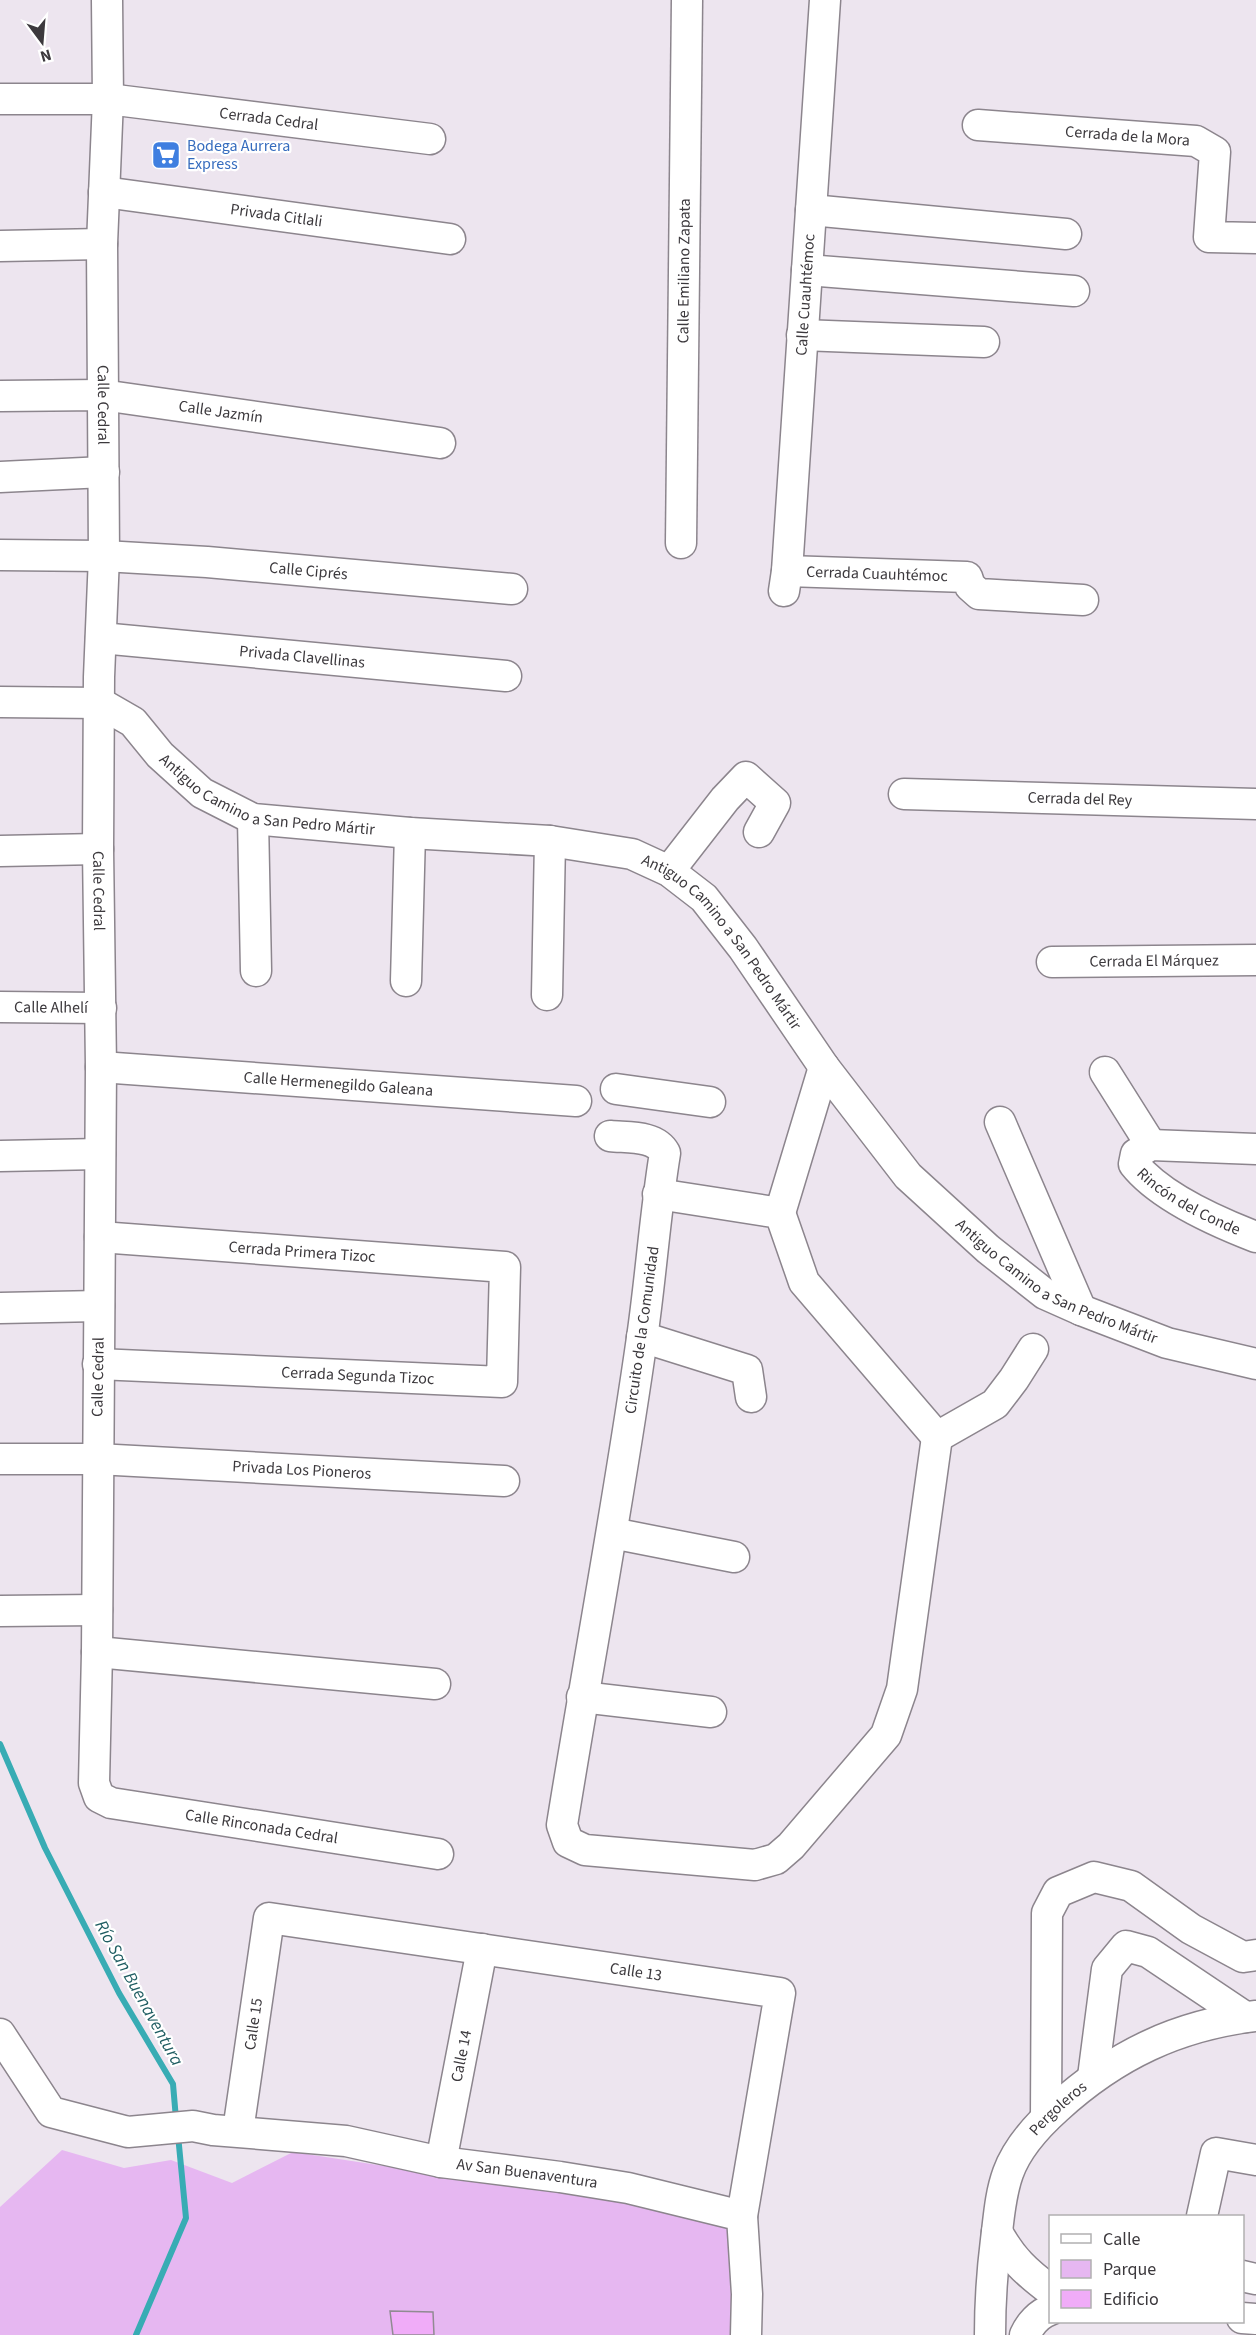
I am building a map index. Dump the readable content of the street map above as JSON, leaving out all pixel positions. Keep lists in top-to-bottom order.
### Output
{
  "streets": {
    "street": [
      "Cerrada Cedral",
      "Cerrada de la Mora",
      "Privada Citlali",
      "Calle Emiliano Zapata",
      "Calle Cuauhtémoc",
      "Calle Cedral",
      "Calle Jazmín",
      "Calle Ciprés",
      "Cerrada Cuauhtémoc",
      "Privada Clavellinas",
      "Antiguo Camino a San Pedro Mártir",
      "Cerrada del Rey",
      "Cerrada El Márquez",
      "Calle Alhelí",
      "Calle Hermenegildo Galeana",
      "Rincón del Conde",
      "Cerrada Primera Tizoc",
      "Circuito de la Comunidad",
      "Cerrada Segunda Tizoc",
      "Privada Los Pioneros",
      "Calle Rinconada Cedral",
      "Calle 13",
      "Calle 15",
      "Calle 14",
      "Pergoleros",
      "Av San Buenaventura"
    ]
  },
  "crossings": [
    ["Cerrada Cedral", "Calle Cedral"],
    ["Privada Citlali", "Calle Cedral"],
    ["Calle Cuauhtémoc", "Cerrada Cuauhtémoc"],
    ["Calle Cedral", "Calle Jazmín"],
    ["Calle Cedral", "Calle Ciprés"],
    ["Calle Cedral", "Privada Clavellinas"],
    ["Calle Cedral", "Antiguo Camino a San Pedro Mártir"],
    ["Calle Cedral", "Calle Alhelí"],
    ["Calle Cedral", "Calle Hermenegildo Galeana"],
    ["Calle Cedral", "Cerrada Primera Tizoc"],
    ["Calle Cedral", "Cerrada Segunda Tizoc"],
    ["Calle Cedral", "Privada Los Pioneros"],
    ["Calle Cedral", "Calle Rinconada Cedral"],
    ["Cerrada Primera Tizoc", "Cerrada Segunda Tizoc"],
    ["Calle 13", "Calle 15"],
    ["Calle 13", "Calle 14"],
    ["Calle 13", "Av San Buenaventura"],
    ["Calle 15", "Av San Buenaventura"],
    ["Calle 14", "Av San Buenaventura"]
  ],
  "water": ["Río San Buenaventura"],
  "places": {
    "supermarket": ["Bodega Aurrera Express"]
  },
  "legend": ["Calle", "Parque", "Edificio"],
  "north": "bottom"
}
